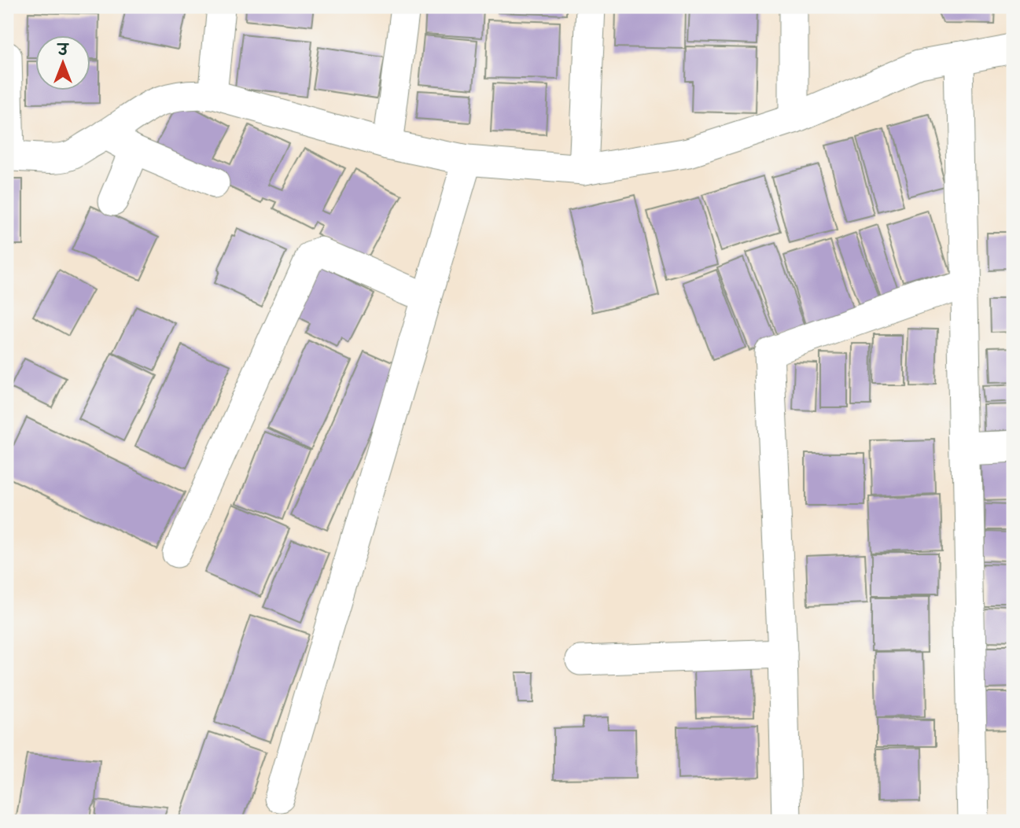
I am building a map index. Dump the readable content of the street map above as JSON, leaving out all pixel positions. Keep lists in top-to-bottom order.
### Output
{
  "north": "top"
}
